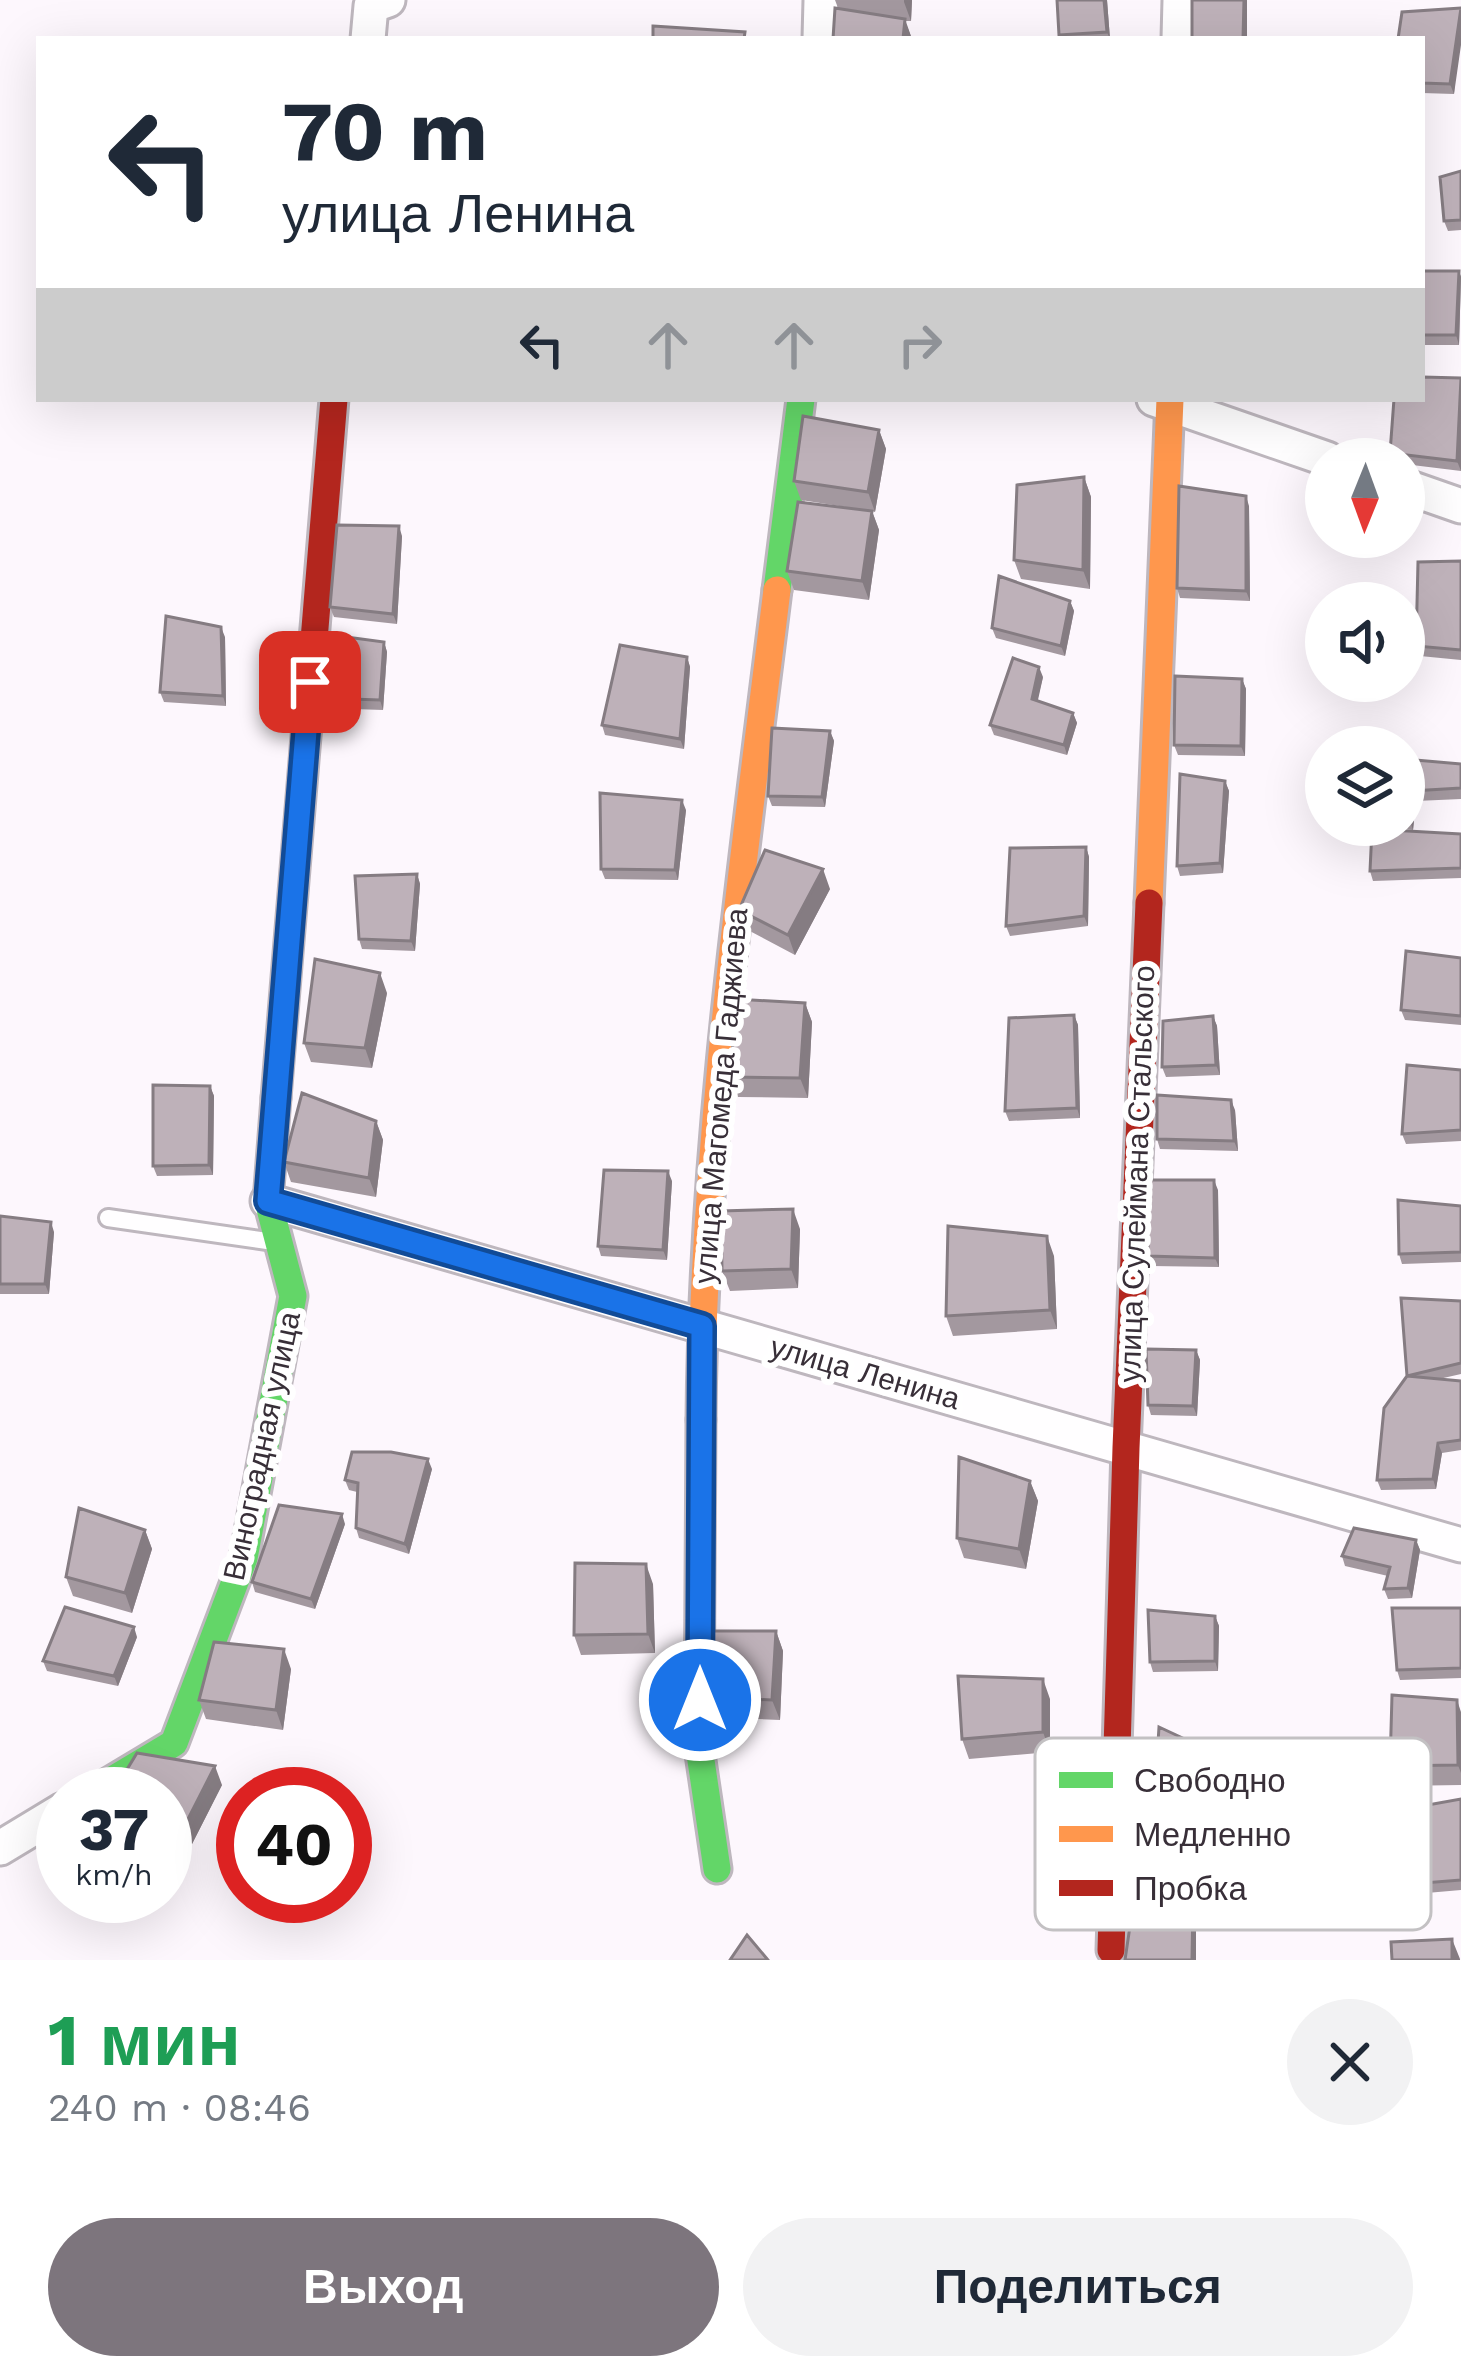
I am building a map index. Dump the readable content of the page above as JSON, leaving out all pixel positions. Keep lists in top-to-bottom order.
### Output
{
  "streets": {
    "street": [
      "улица Магомеда Гаджиева",
      "улица Сулеймана Стальского",
      "улица Ленина",
      "Виноградная улица"
    ]
  },
  "crossings": [
    ["улица Магомеда Гаджиева", "улица Ленина"],
    ["улица Сулеймана Стальского", "улица Ленина"],
    ["улица Ленина", "Виноградная улица"]
  ],
  "legend": ["Свободно", "Медленно", "Пробка"],
  "north": "bottom",
  "page": {
    "turn": ["70 m", "улица Ленина"],
    "speed": "37 km/h",
    "limit": "40",
    "heading": ["1 мин", "240 m · 08:46"],
    "buttons": ["Выход", "Поделиться"]
  }
}
